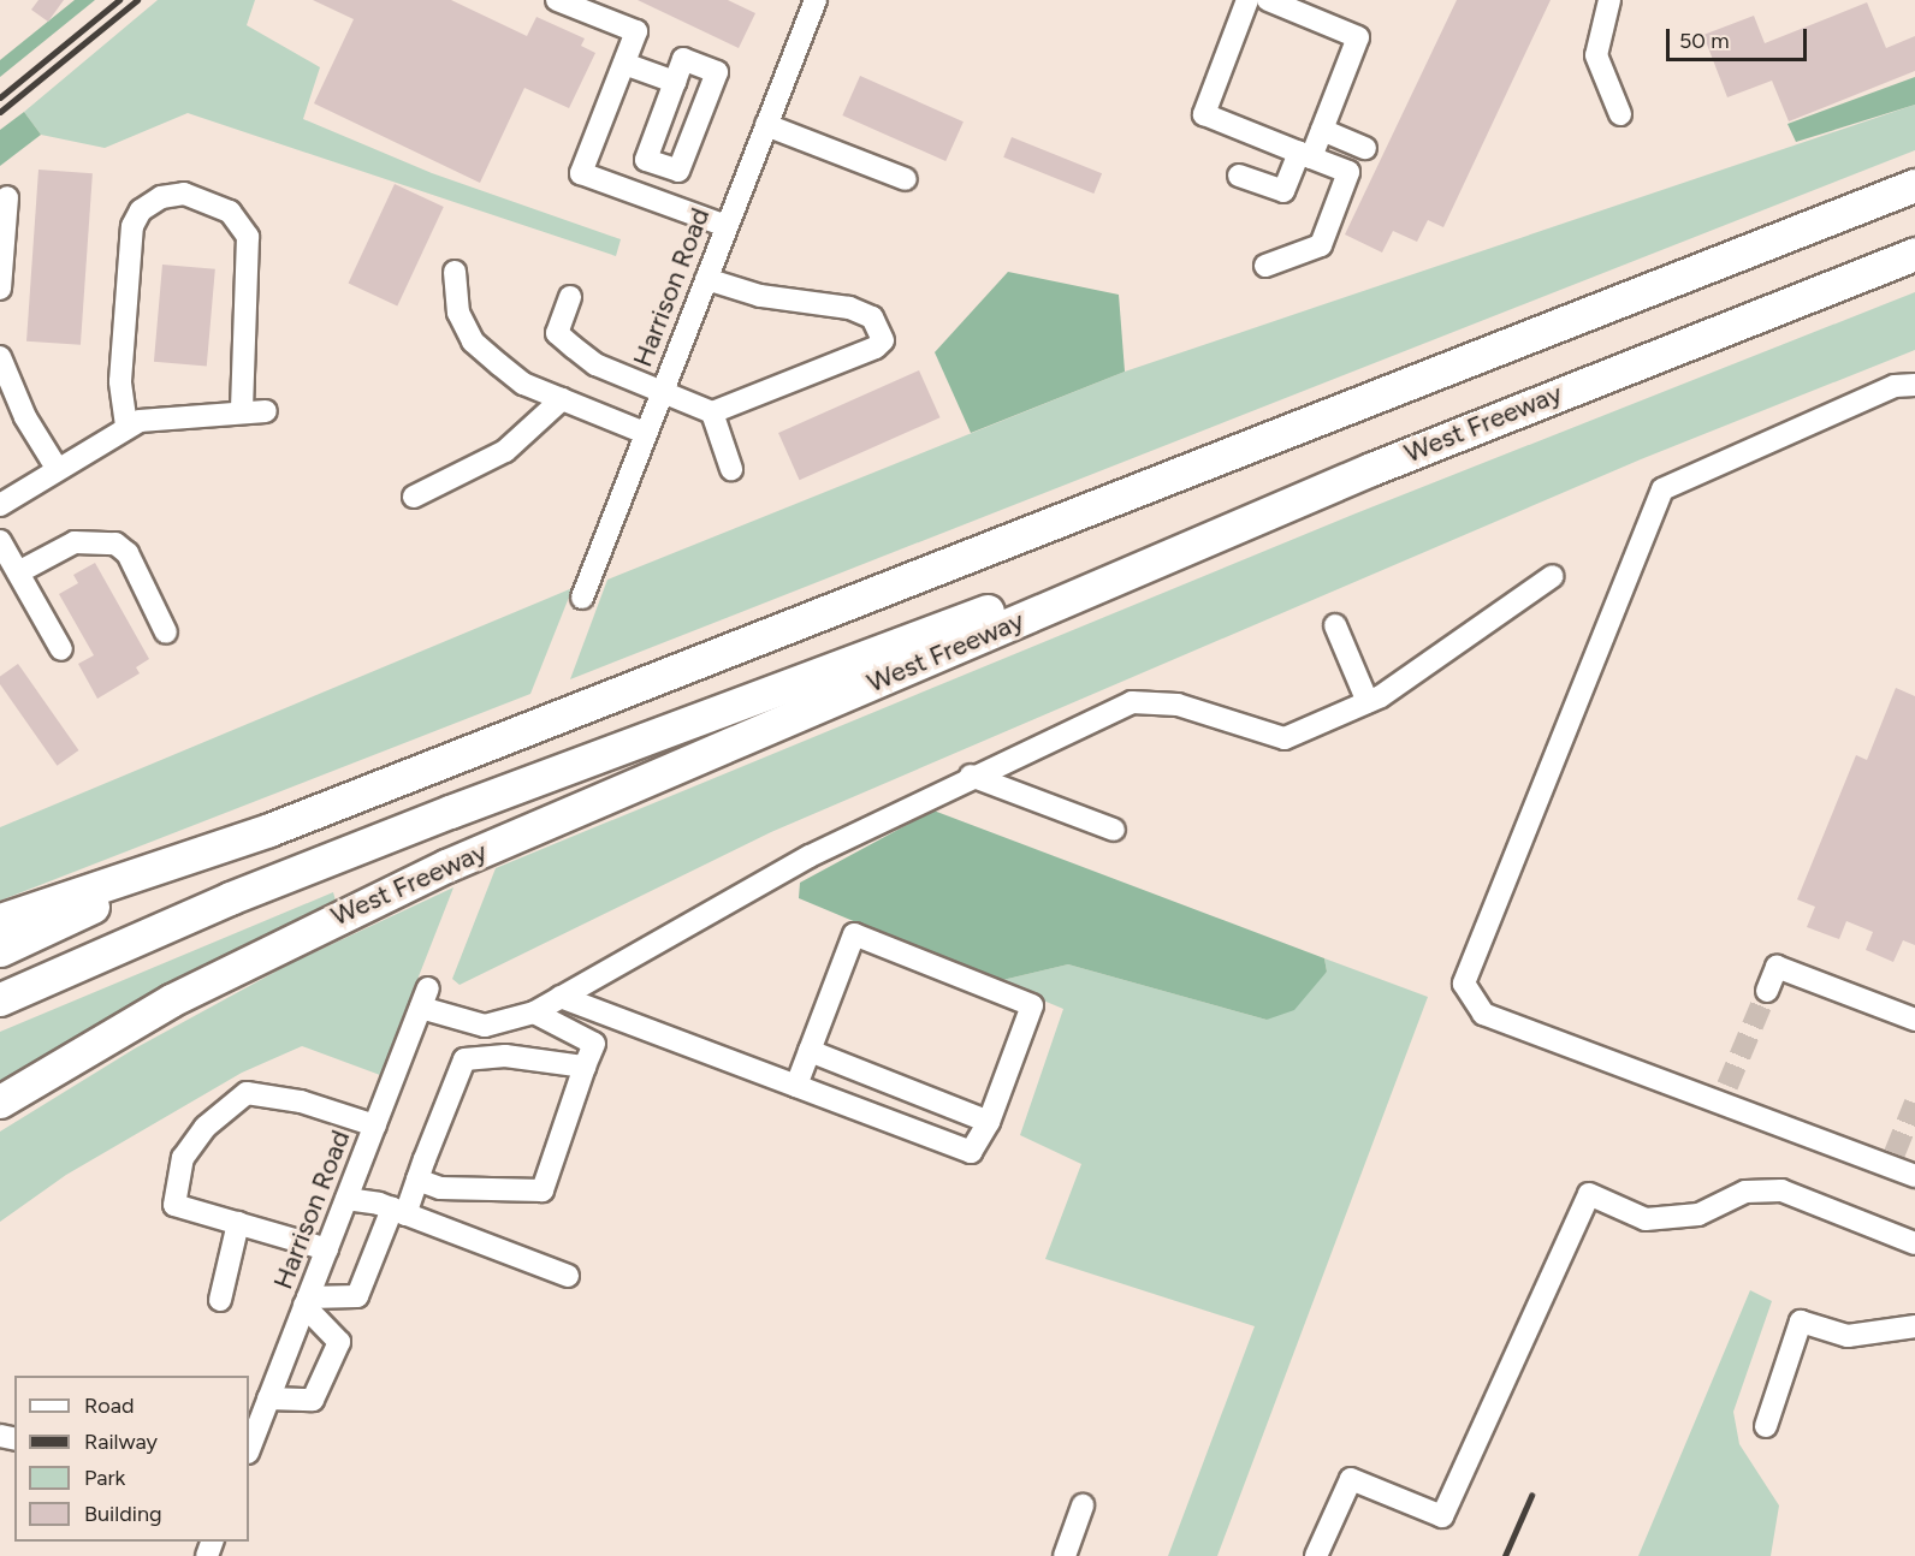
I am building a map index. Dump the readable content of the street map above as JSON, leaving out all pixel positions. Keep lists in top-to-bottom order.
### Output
{
  "streets": {
    "highway": ["West Freeway"],
    "street": ["Harrison Road"]
  },
  "legend": [
    "Road",
    "Railway",
    "Park",
    "Building"
  ],
  "scale_bar": "50 m"
}
